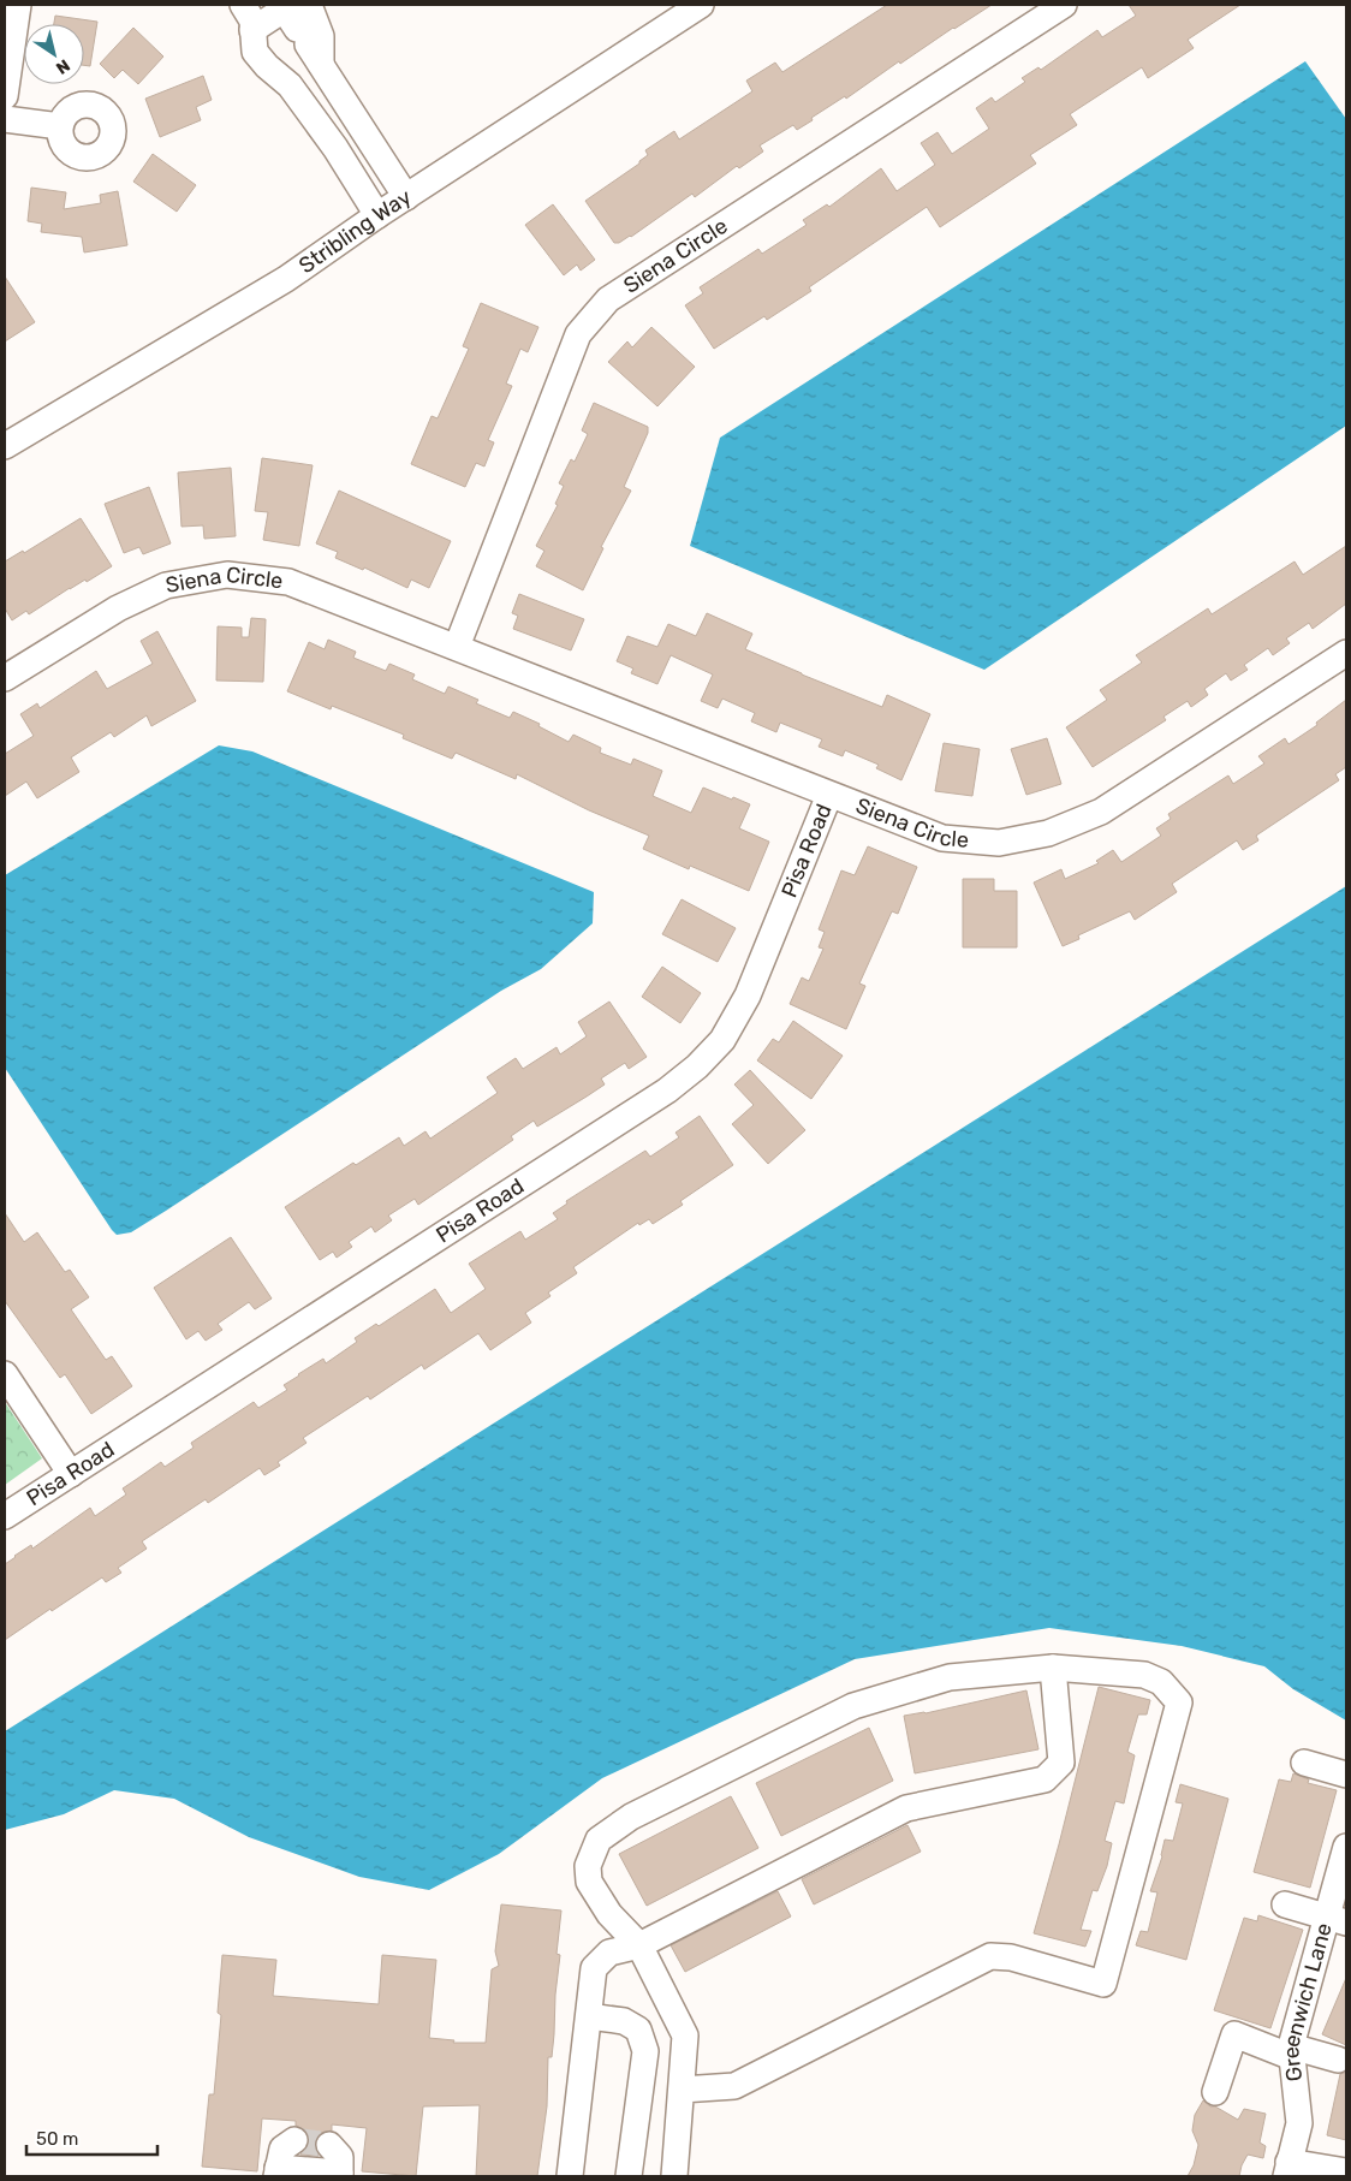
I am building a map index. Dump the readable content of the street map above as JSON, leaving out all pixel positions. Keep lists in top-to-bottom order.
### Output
{
  "streets": {
    "street": [
      "Stribling Way",
      "Siena Circle",
      "Pisa Road",
      "Greenwich Lane"
    ]
  },
  "crossings": [
    ["Siena Circle", "Pisa Road"]
  ],
  "scale_bar": "50 m",
  "north": "bottom right"
}
